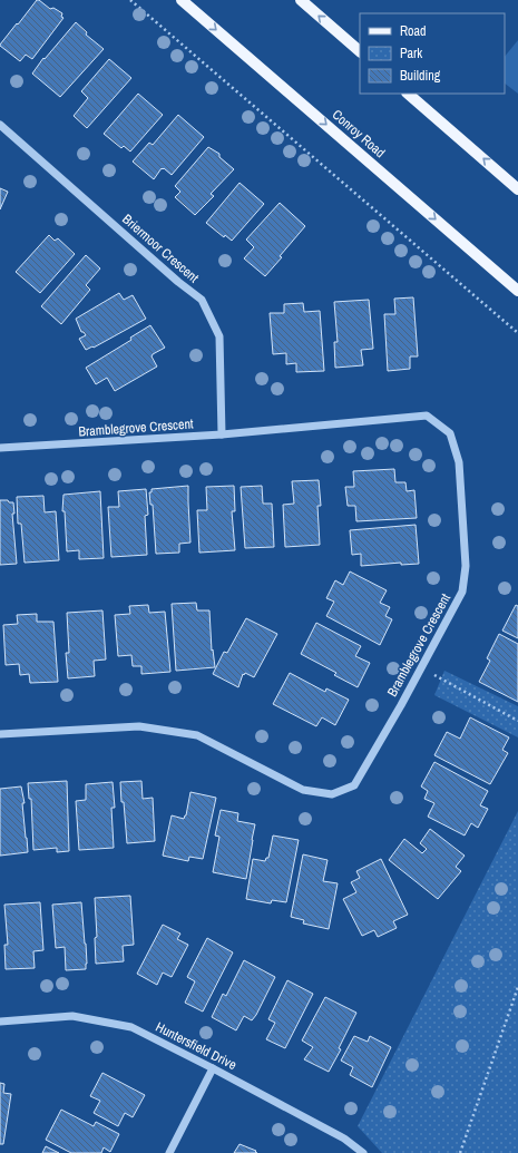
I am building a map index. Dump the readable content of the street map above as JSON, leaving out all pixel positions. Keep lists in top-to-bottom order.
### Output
{
  "streets": {
    "main road": ["Conroy Road"],
    "street": ["Briermoor Crescent", "Bramblegrove Crescent", "Huntersfield Drive"]
  },
  "crossings": [
    ["Briermoor Crescent", "Bramblegrove Crescent"]
  ],
  "legend": ["Road", "Park", "Building"]
}
